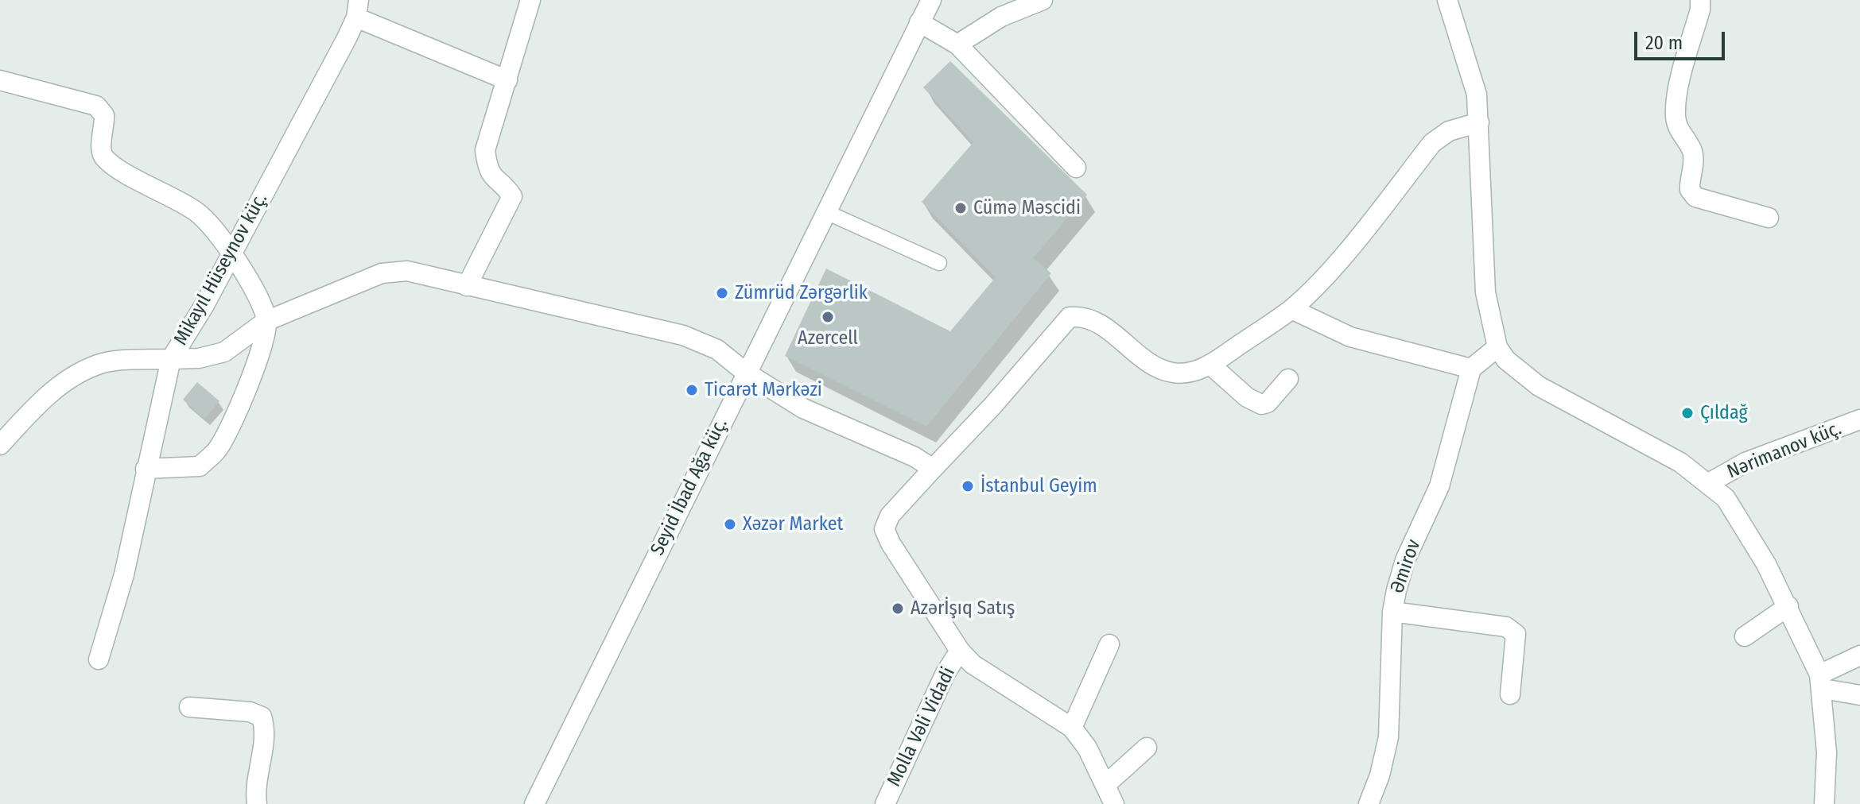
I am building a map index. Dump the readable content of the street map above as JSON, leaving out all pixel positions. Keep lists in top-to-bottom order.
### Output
{
  "streets": {
    "street": [
      "Mikayıl Hüseynov küç.",
      "Nərimanov küç.",
      "Seyid İbad Ağa küç.",
      "Əmirov",
      "Molla Vəli Vidadi"
    ]
  },
  "places": [
    "Cümə Məscidi",
    "Zümrüd Zərgərlik",
    "Azercell",
    "Ticarət Mərkəzi",
    "Çıldağ",
    "İstanbul Geyim",
    "Xəzər Market",
    "Azərİşıq Satış"
  ],
  "scale_bar": "20 m"
}
